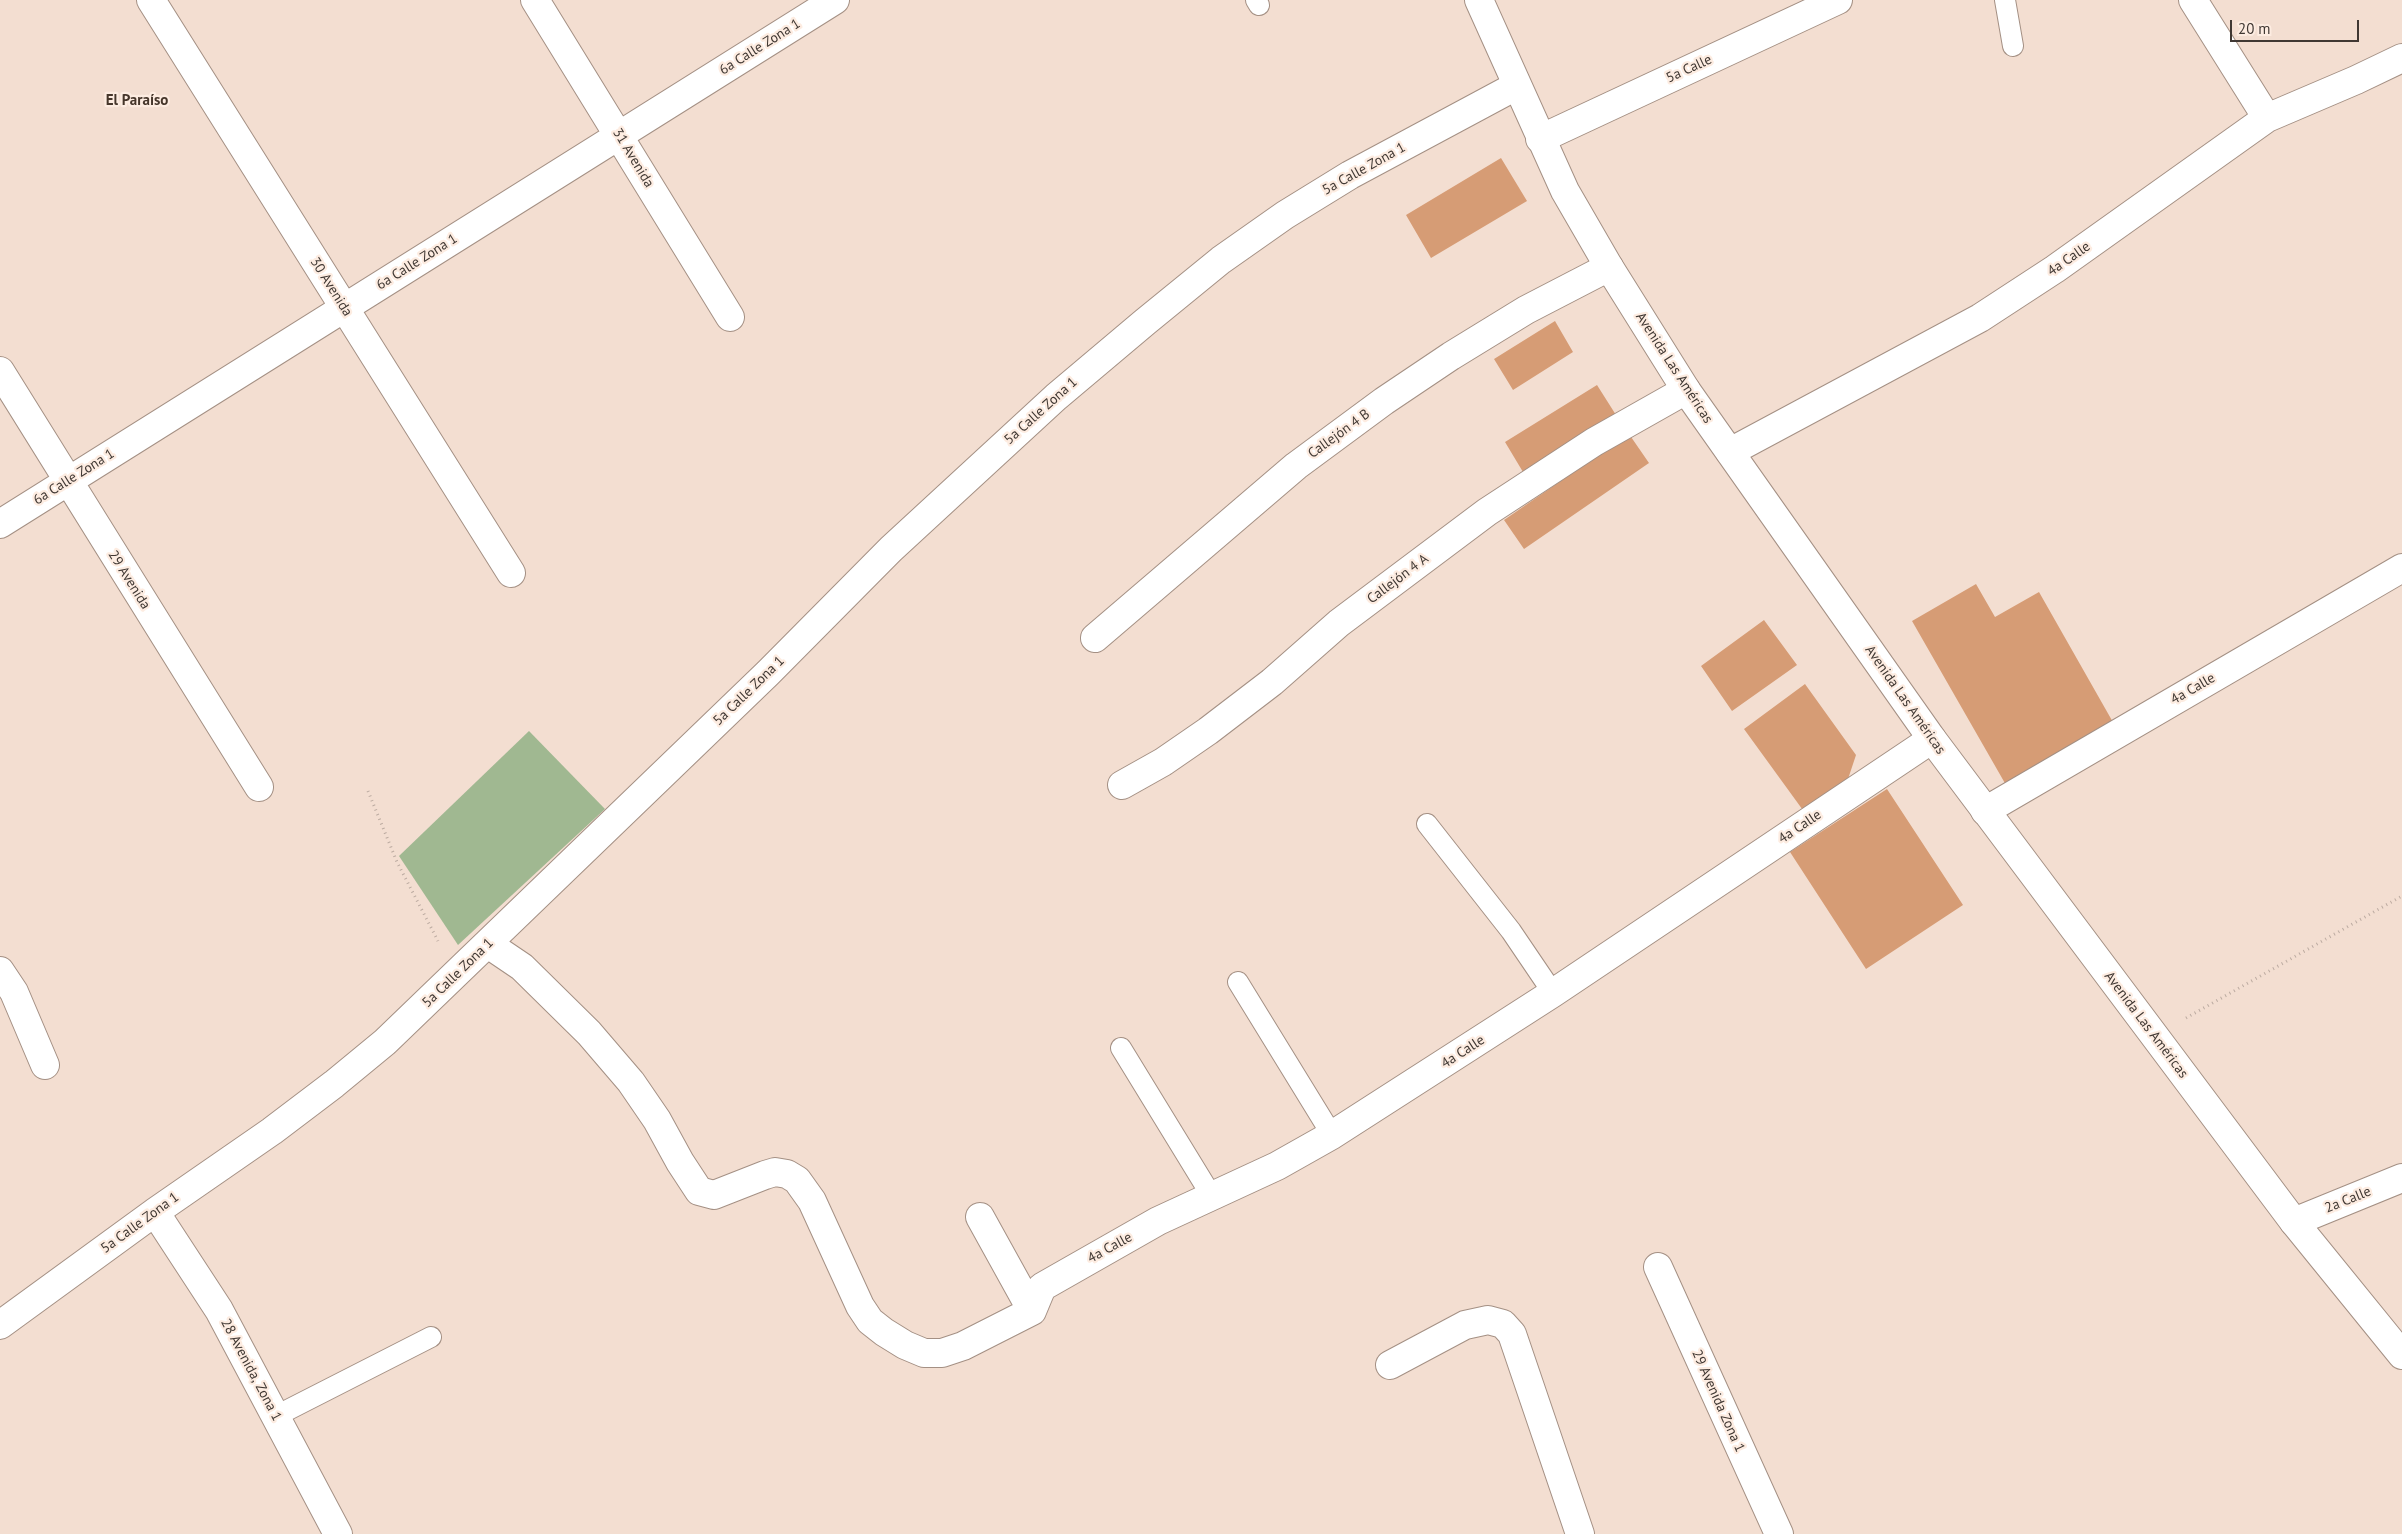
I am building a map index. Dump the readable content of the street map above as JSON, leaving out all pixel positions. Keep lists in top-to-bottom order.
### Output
{
  "streets": {
    "street": [
      "6a Calle Zona 1",
      "5a Calle",
      "31 Avenida",
      "5a Calle Zona 1",
      "4a Calle",
      "30 Avenida",
      "Avenida Las Américas",
      "Callejón 4 B",
      "Callejón 4 A",
      "29 Avenida",
      "2a Calle",
      "28 Avenida, Zona 1",
      "29 Avenida Zona 1"
    ]
  },
  "crossings": [
    ["6a Calle Zona 1", "31 Avenida"],
    ["6a Calle Zona 1", "30 Avenida"],
    ["6a Calle Zona 1", "29 Avenida"],
    ["5a Calle", "Avenida Las Américas"],
    ["5a Calle Zona 1", "Avenida Las Américas"],
    ["5a Calle Zona 1", "28 Avenida, Zona 1"],
    ["4a Calle", "Avenida Las Américas"],
    ["Avenida Las Américas", "Callejón 4 B"],
    ["Avenida Las Américas", "Callejón 4 A"],
    ["Avenida Las Américas", "2a Calle"]
  ],
  "districts": ["El Paraíso"],
  "scale_bar": "20 m"
}
